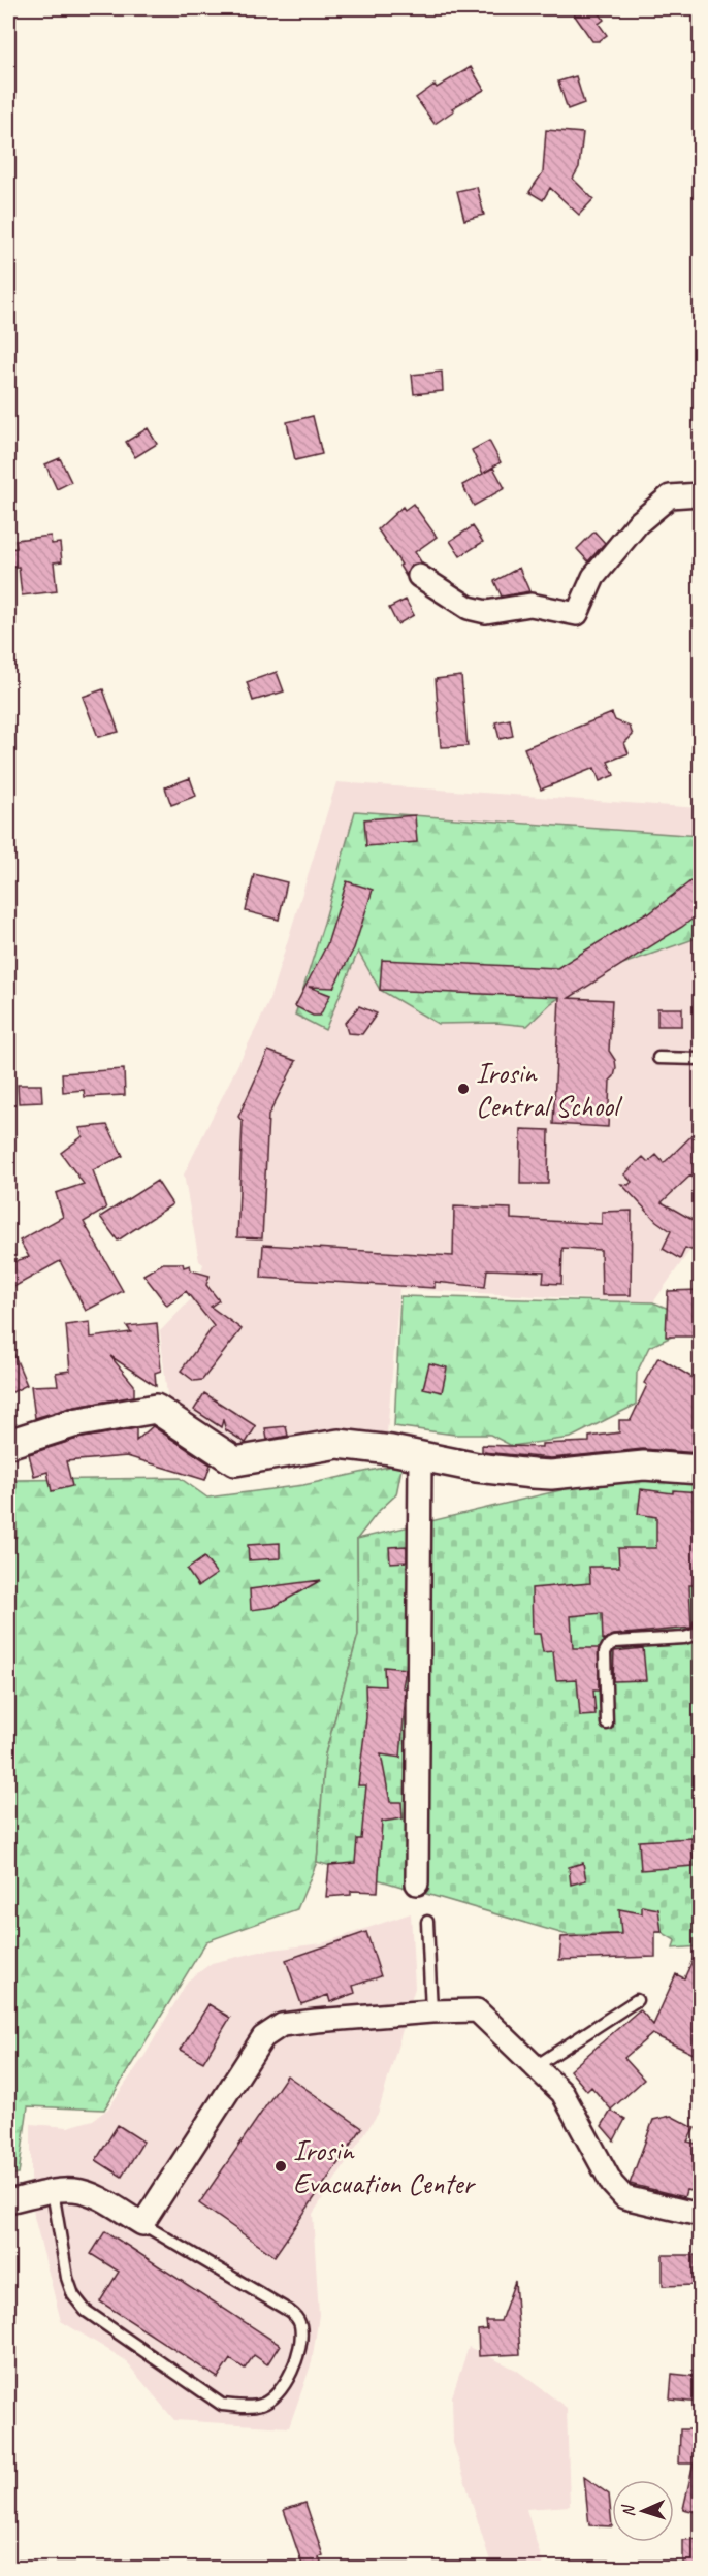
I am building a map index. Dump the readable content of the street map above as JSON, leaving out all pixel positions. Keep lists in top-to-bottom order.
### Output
{
  "places": ["Irosin Central School", "Irosin Evacuation Center"],
  "north": "left"
}
